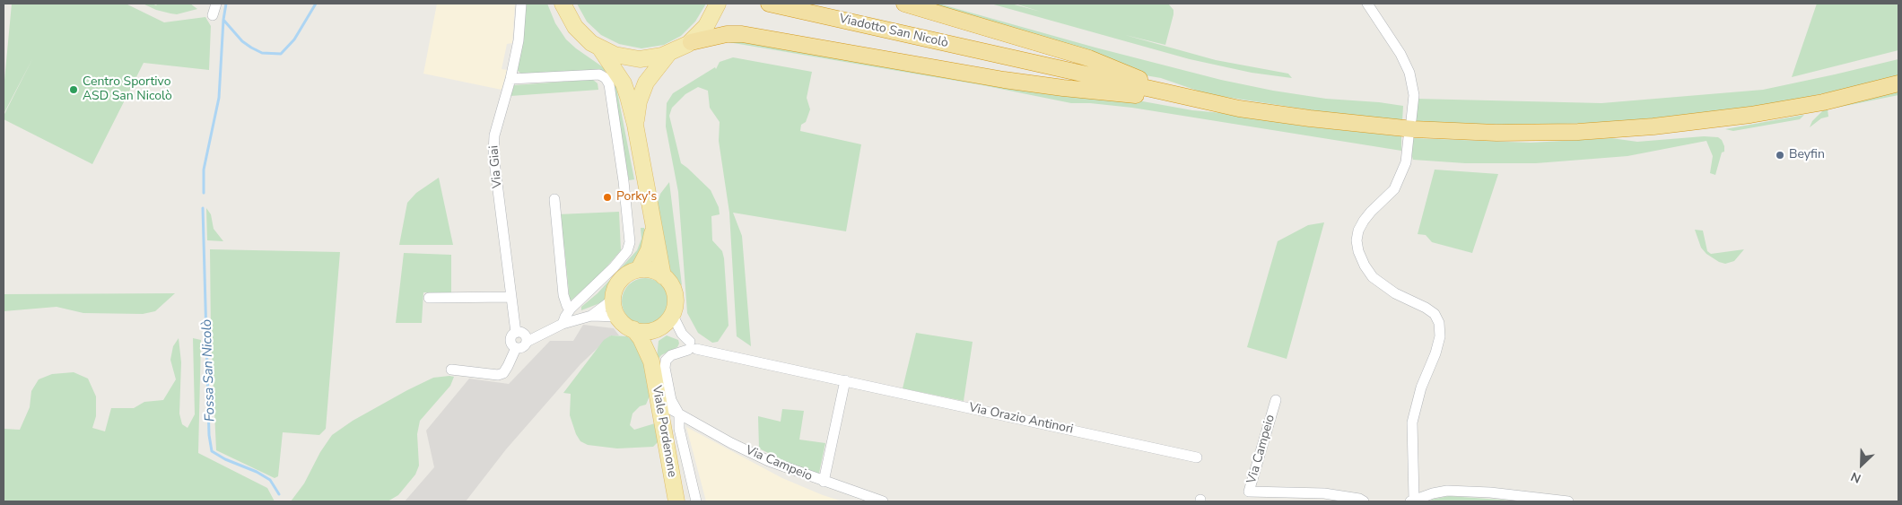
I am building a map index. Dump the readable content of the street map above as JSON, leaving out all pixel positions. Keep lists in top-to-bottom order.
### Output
{
  "streets": {
    "highway": ["Viadotto San Nicolò"],
    "main road": ["Viale Pordenone"],
    "street": ["Via Giai", "Via Orazio Antinori", "Via Campeio"]
  },
  "crossings": [
    ["Viale Pordenone", "Via Campeio"]
  ],
  "water": ["Fossa San Nicolò"],
  "places": ["Centro Sportivo ASD San Nicolò", "Beyfin", "Porky's"],
  "north": "bottom left"
}
